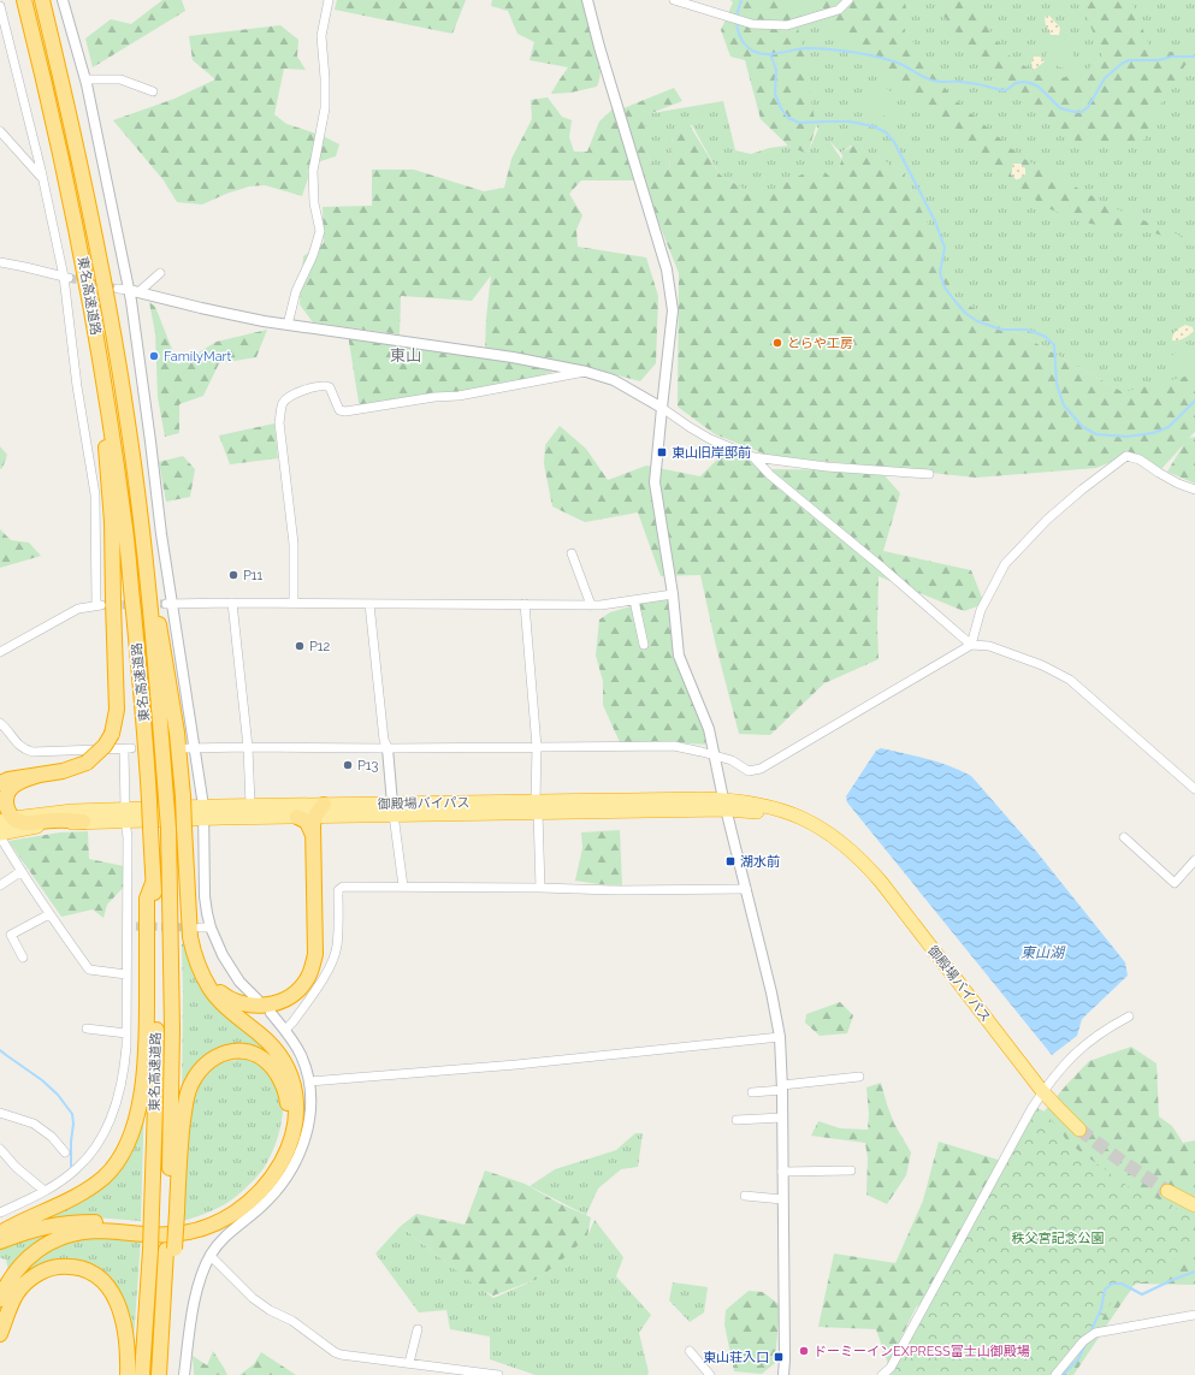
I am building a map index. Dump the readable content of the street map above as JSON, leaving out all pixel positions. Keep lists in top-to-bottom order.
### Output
{
  "streets": {
    "highway": ["東名高速道路", "御殿場バイパス"]
  },
  "districts": ["東山"],
  "water": ["東山湖"],
  "parks": ["秩父宮記念公園"],
  "places": {
    "other": [
      "とらや工房",
      "FamilyMart",
      "P11",
      "P12",
      "P13",
      "ドーミーインEXPRESS富士山御殿場"
    ],
    "transit": ["東山旧岸邸前", "湖水前", "東山荘入口"]
  }
}
